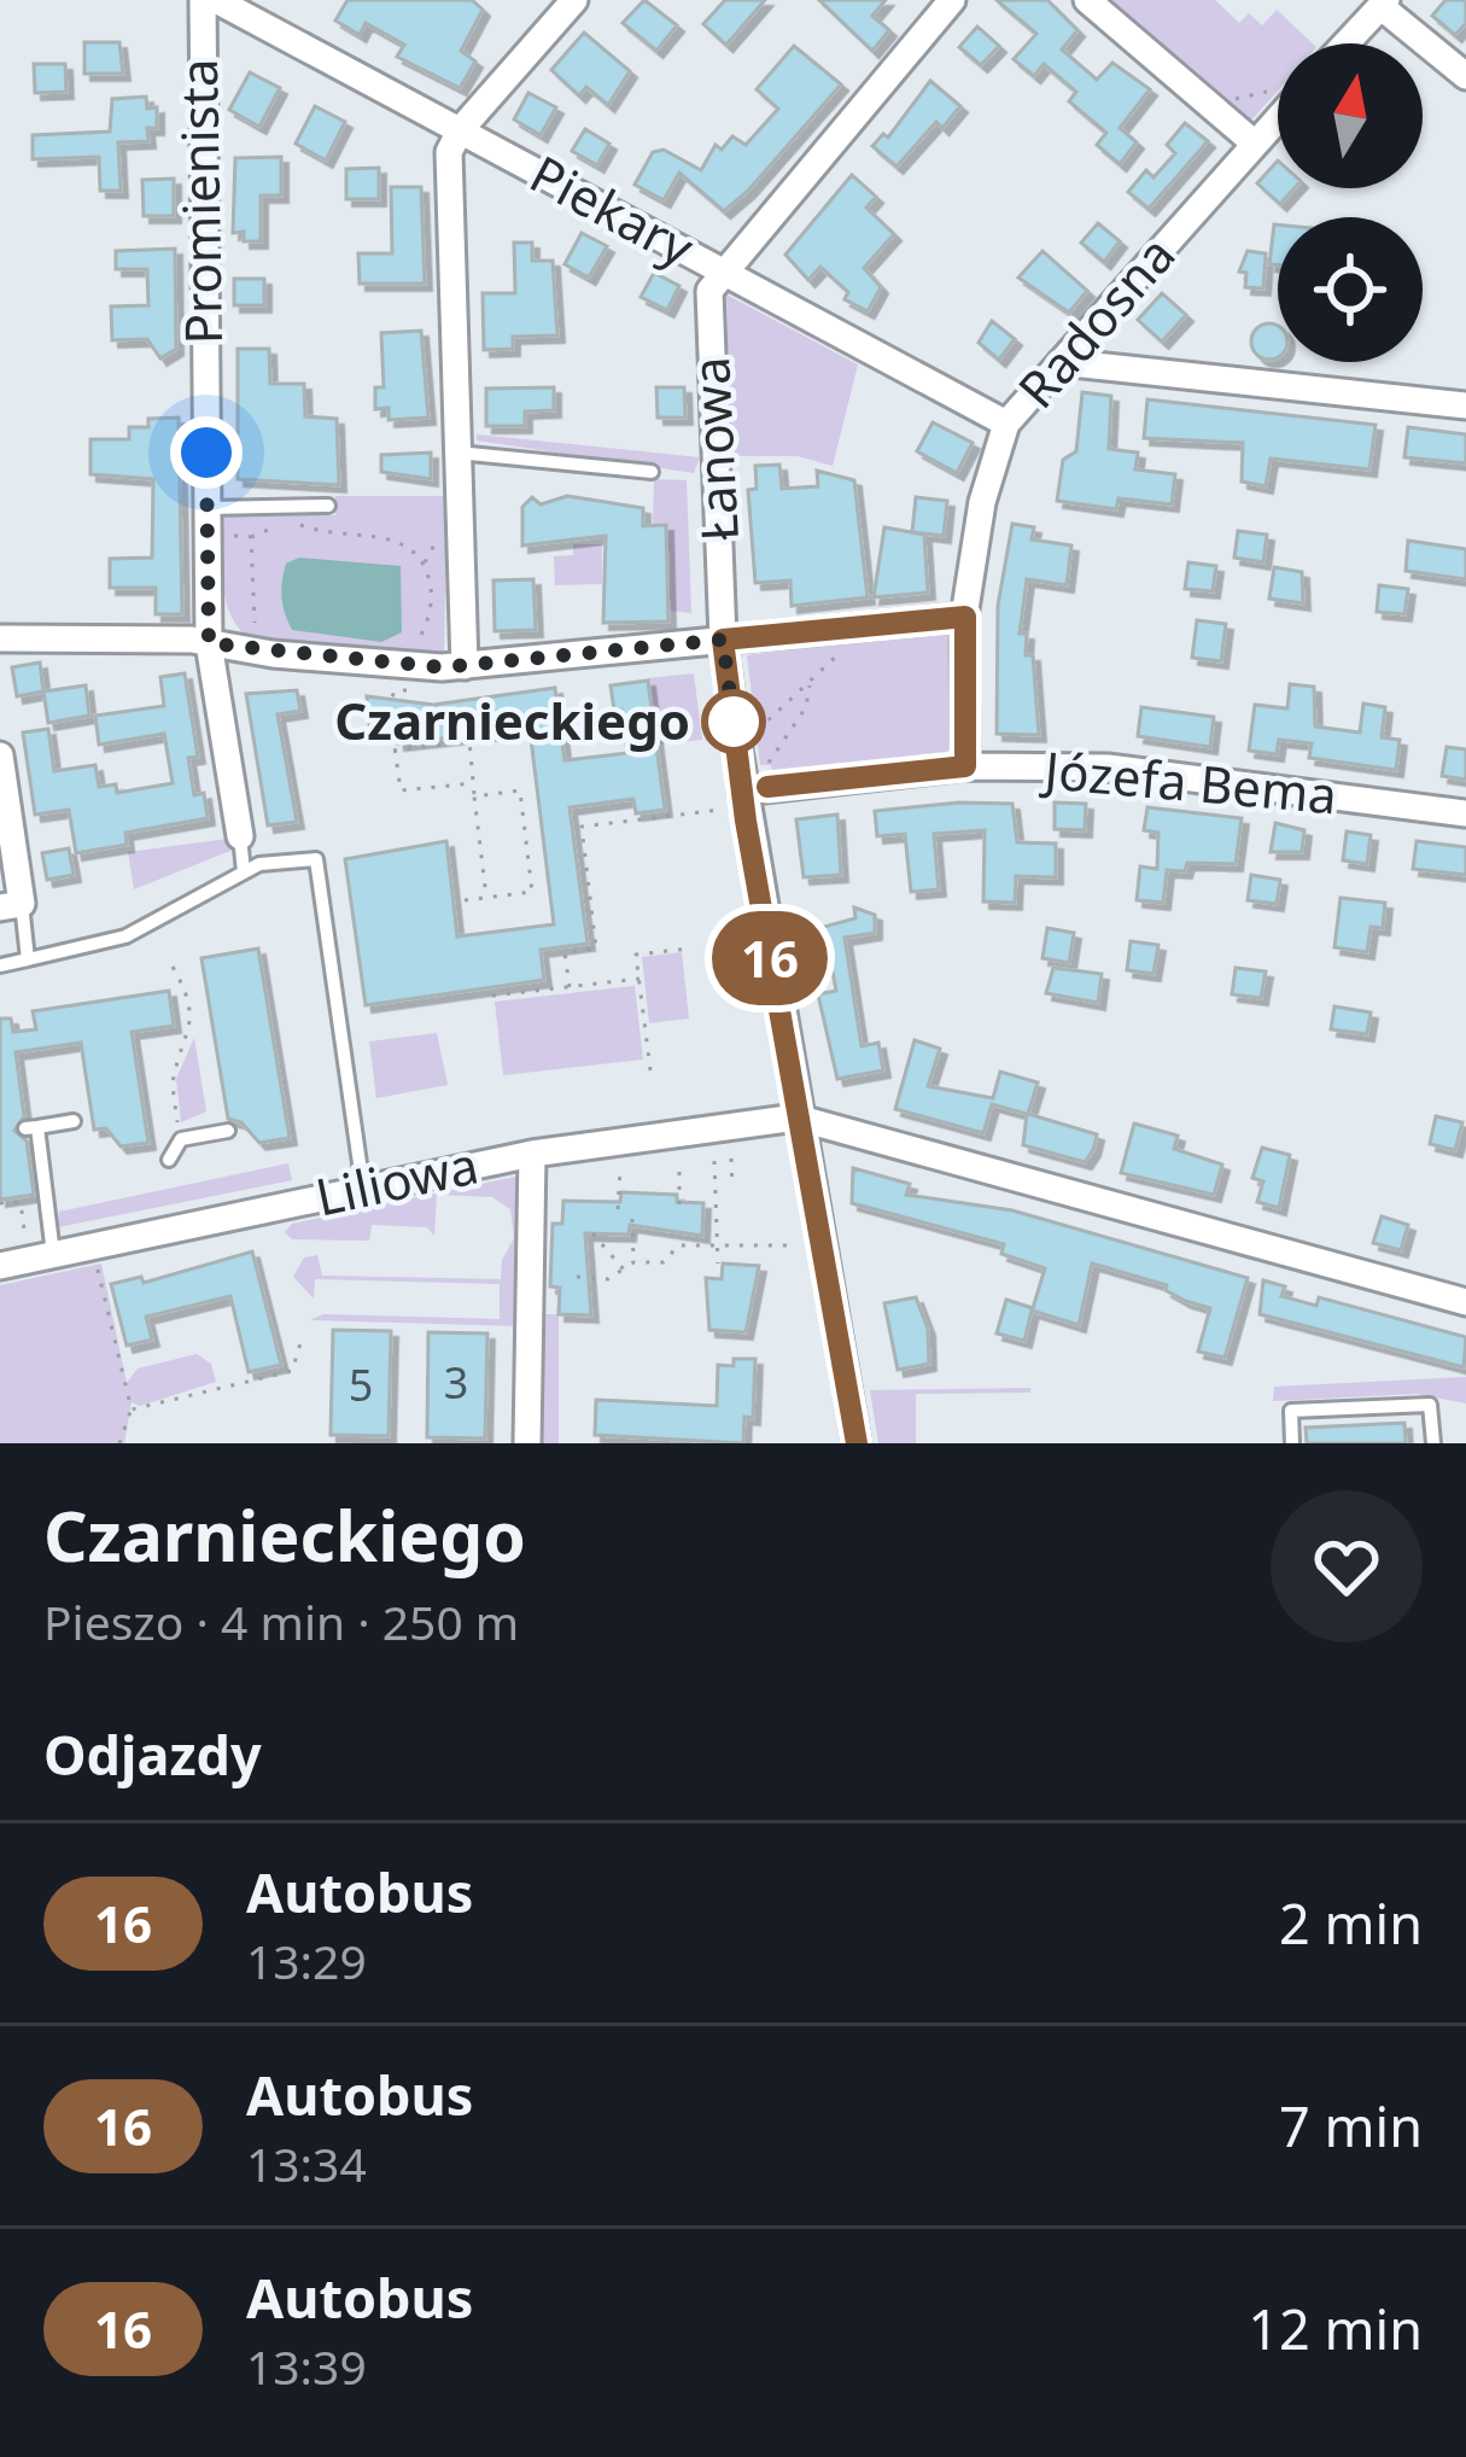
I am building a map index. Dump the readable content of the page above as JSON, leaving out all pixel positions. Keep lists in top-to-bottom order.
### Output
{
  "streets": {
    "street": [
      "Promienista",
      "Piekary",
      "Radosna",
      "Łanowa",
      "Józefa Bema",
      "Liliowa"
    ]
  },
  "crossings": [
    ["Piekary", "Radosna"],
    ["Piekary", "Łanowa"],
    ["Radosna", "Józefa Bema"],
    ["Łanowa", "Józefa Bema"],
    ["Łanowa", "Liliowa"]
  ],
  "places": ["Czarnieckiego"],
  "lines": ["bus line 16"],
  "house_numbers": ["3", "5"],
  "north": "top",
  "page": {
    "on_map": "16",
    "heading": [
      ["Czarnieckiego", "Pieszo · 4 min · 250 m"],
      "Odjazdy"
    ],
    "list": [
      {
        "mark": "16",
        "name": "Autobus",
        "note": "13:29",
        "value": "2 min"
      },
      {
        "mark": "16",
        "name": "Autobus",
        "note": "13:34",
        "value": "7 min"
      },
      {
        "mark": "16",
        "name": "Autobus",
        "note": "13:39",
        "value": "12 min"
      }
    ]
  }
}
